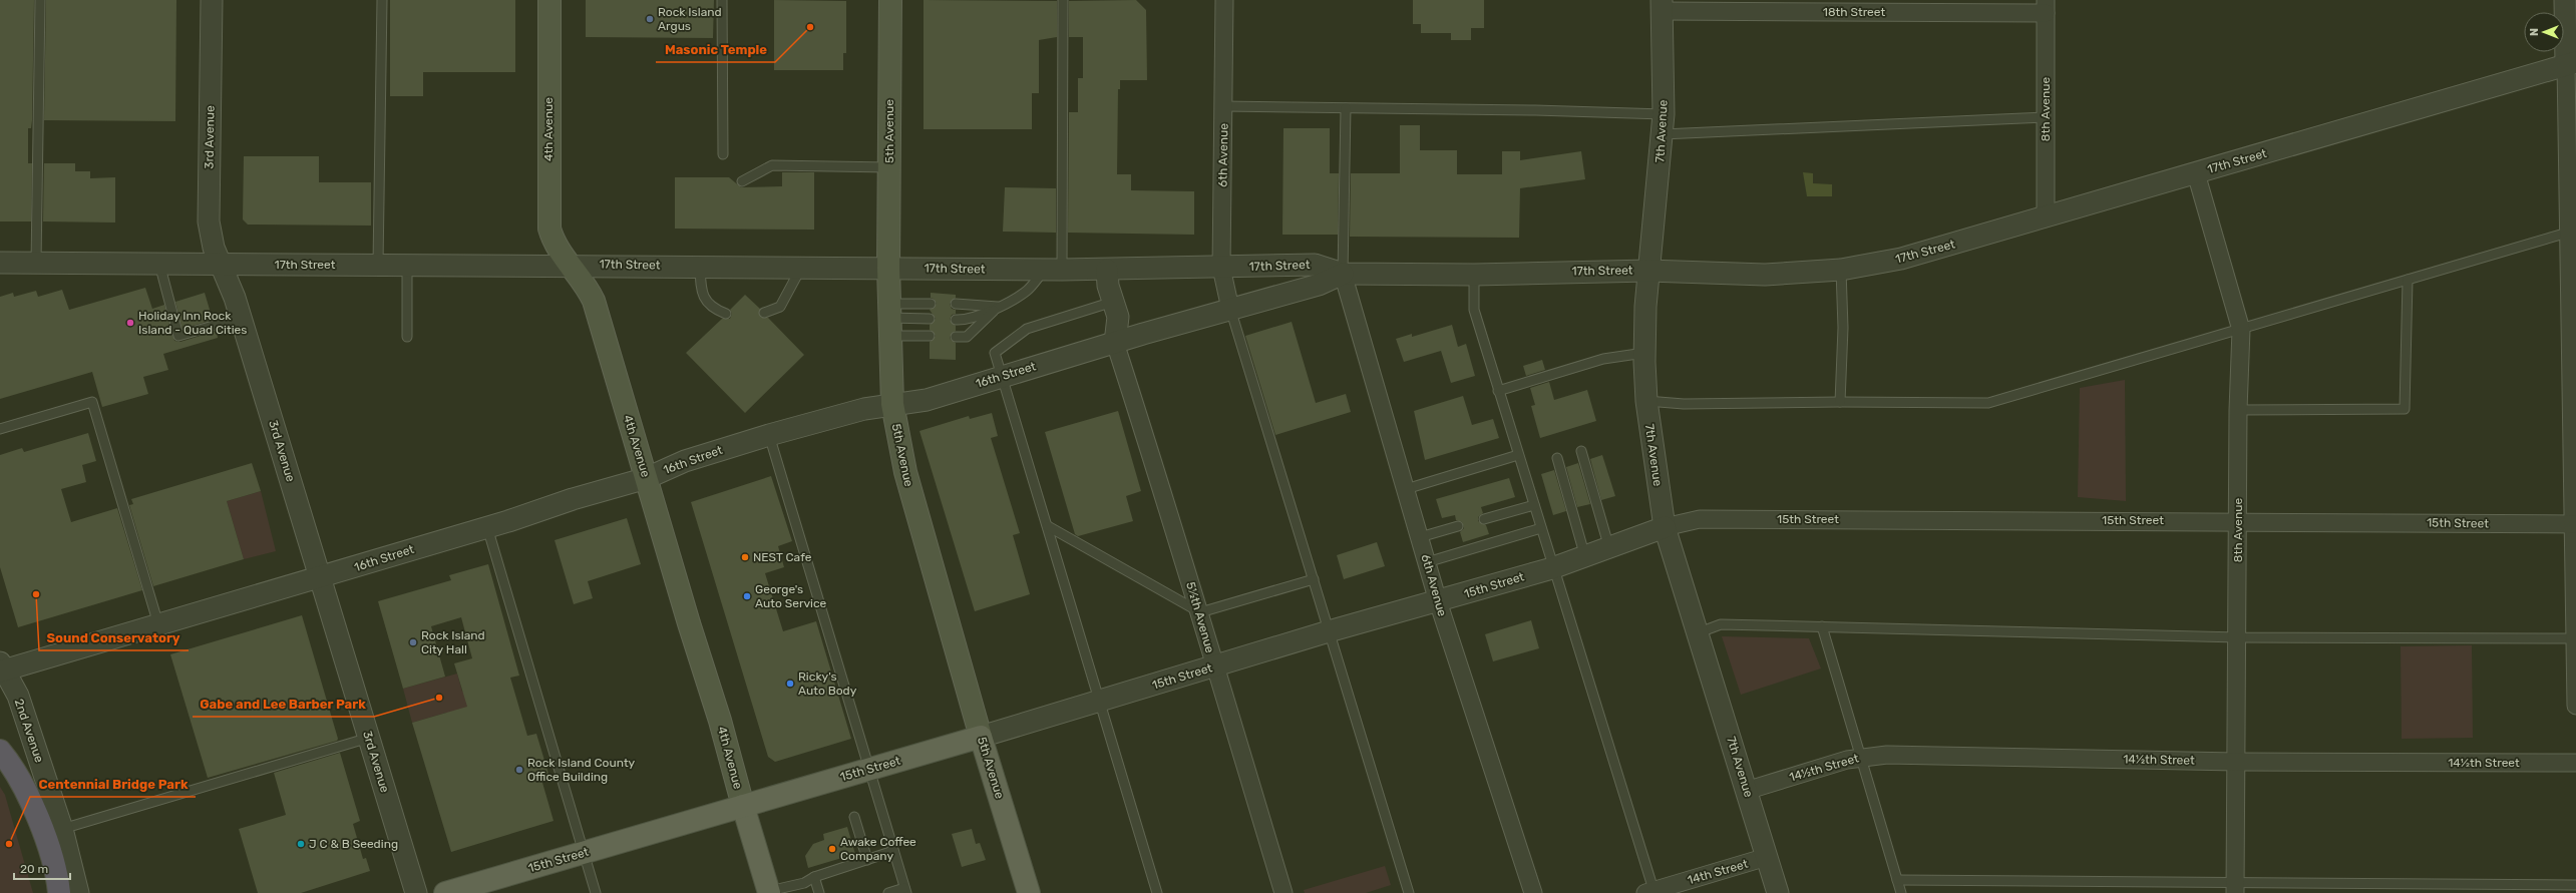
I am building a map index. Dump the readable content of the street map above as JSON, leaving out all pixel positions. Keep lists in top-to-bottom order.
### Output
{
  "streets": {
    "main road": ["4th Avenue", "5th Avenue", "15th Street"],
    "street": [
      "18th Street",
      "8th Avenue",
      "7th Avenue",
      "3rd Avenue",
      "6th Avenue",
      "17th Street",
      "16th Street",
      "5½th Avenue",
      "2nd Avenue",
      "14½th Street",
      "14th Street"
    ]
  },
  "crossings": [
    ["18th Street", "8th Avenue"],
    ["18th Street", "7th Avenue"],
    ["8th Avenue", "17th Street"],
    ["8th Avenue", "15th Street"],
    ["8th Avenue", "14½th Street"],
    ["4th Avenue", "17th Street"],
    ["4th Avenue", "16th Street"],
    ["4th Avenue", "15th Street"],
    ["5th Avenue", "17th Street"],
    ["5th Avenue", "16th Street"],
    ["5th Avenue", "15th Street"],
    ["7th Avenue", "17th Street"],
    ["7th Avenue", "15th Street"],
    ["7th Avenue", "14½th Street"],
    ["7th Avenue", "14th Street"],
    ["3rd Avenue", "17th Street"],
    ["3rd Avenue", "16th Street"],
    ["6th Avenue", "17th Street"],
    ["6th Avenue", "16th Street"],
    ["6th Avenue", "15th Street"],
    ["17th Street", "16th Street"],
    ["16th Street", "5½th Avenue"],
    ["16th Street", "2nd Avenue"],
    ["15th Street", "5½th Avenue"]
  ],
  "places": [
    "Rock Island Argus",
    "Masonic Temple",
    "Holiday Inn Rock Island - Quad Cities",
    "NEST Cafe",
    "Sound Conservatory",
    "George's Auto Service",
    "Rock Island City Hall",
    "Ricky's Auto Body",
    "Gabe and Lee Barber Park",
    "Rock Island County Office Building",
    "Centennial Bridge Park",
    "J C & B Seeding",
    "Awake Coffee Company"
  ],
  "scale_bar": "20 m",
  "north": "left"
}
